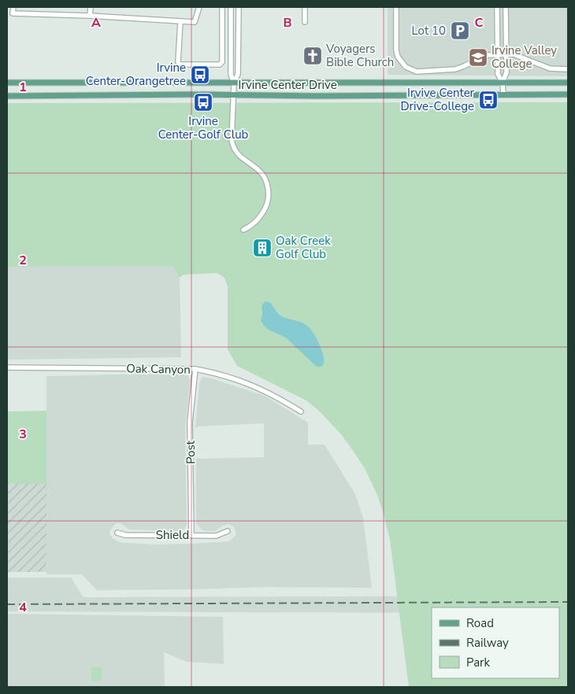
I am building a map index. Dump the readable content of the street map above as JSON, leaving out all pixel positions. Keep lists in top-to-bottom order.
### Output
{
  "streets": {
    "main road": ["Irvine Center Drive"],
    "street": ["Oak Canyon", "Post", "Shield"]
  },
  "crossings": [
    ["Oak Canyon", "Post"],
    ["Post", "Shield"]
  ],
  "places": {
    "parking": ["Lot 10"],
    "church": ["Voyagers Bible Church"],
    "school or university": ["Irvine Valley College"],
    "bus stop": ["Irvine Center-Orangetree", "Irvive Center Drive-College", "Irvine Center-Golf Club"],
    "building": ["Oak Creek Golf Club"]
  },
  "legend": ["Road", "Railway", "Park"],
  "grid": {
    "columns": ["A", "B", "C"],
    "rows": [
      "1",
      "2",
      "3",
      "4"
    ]
  }
}
